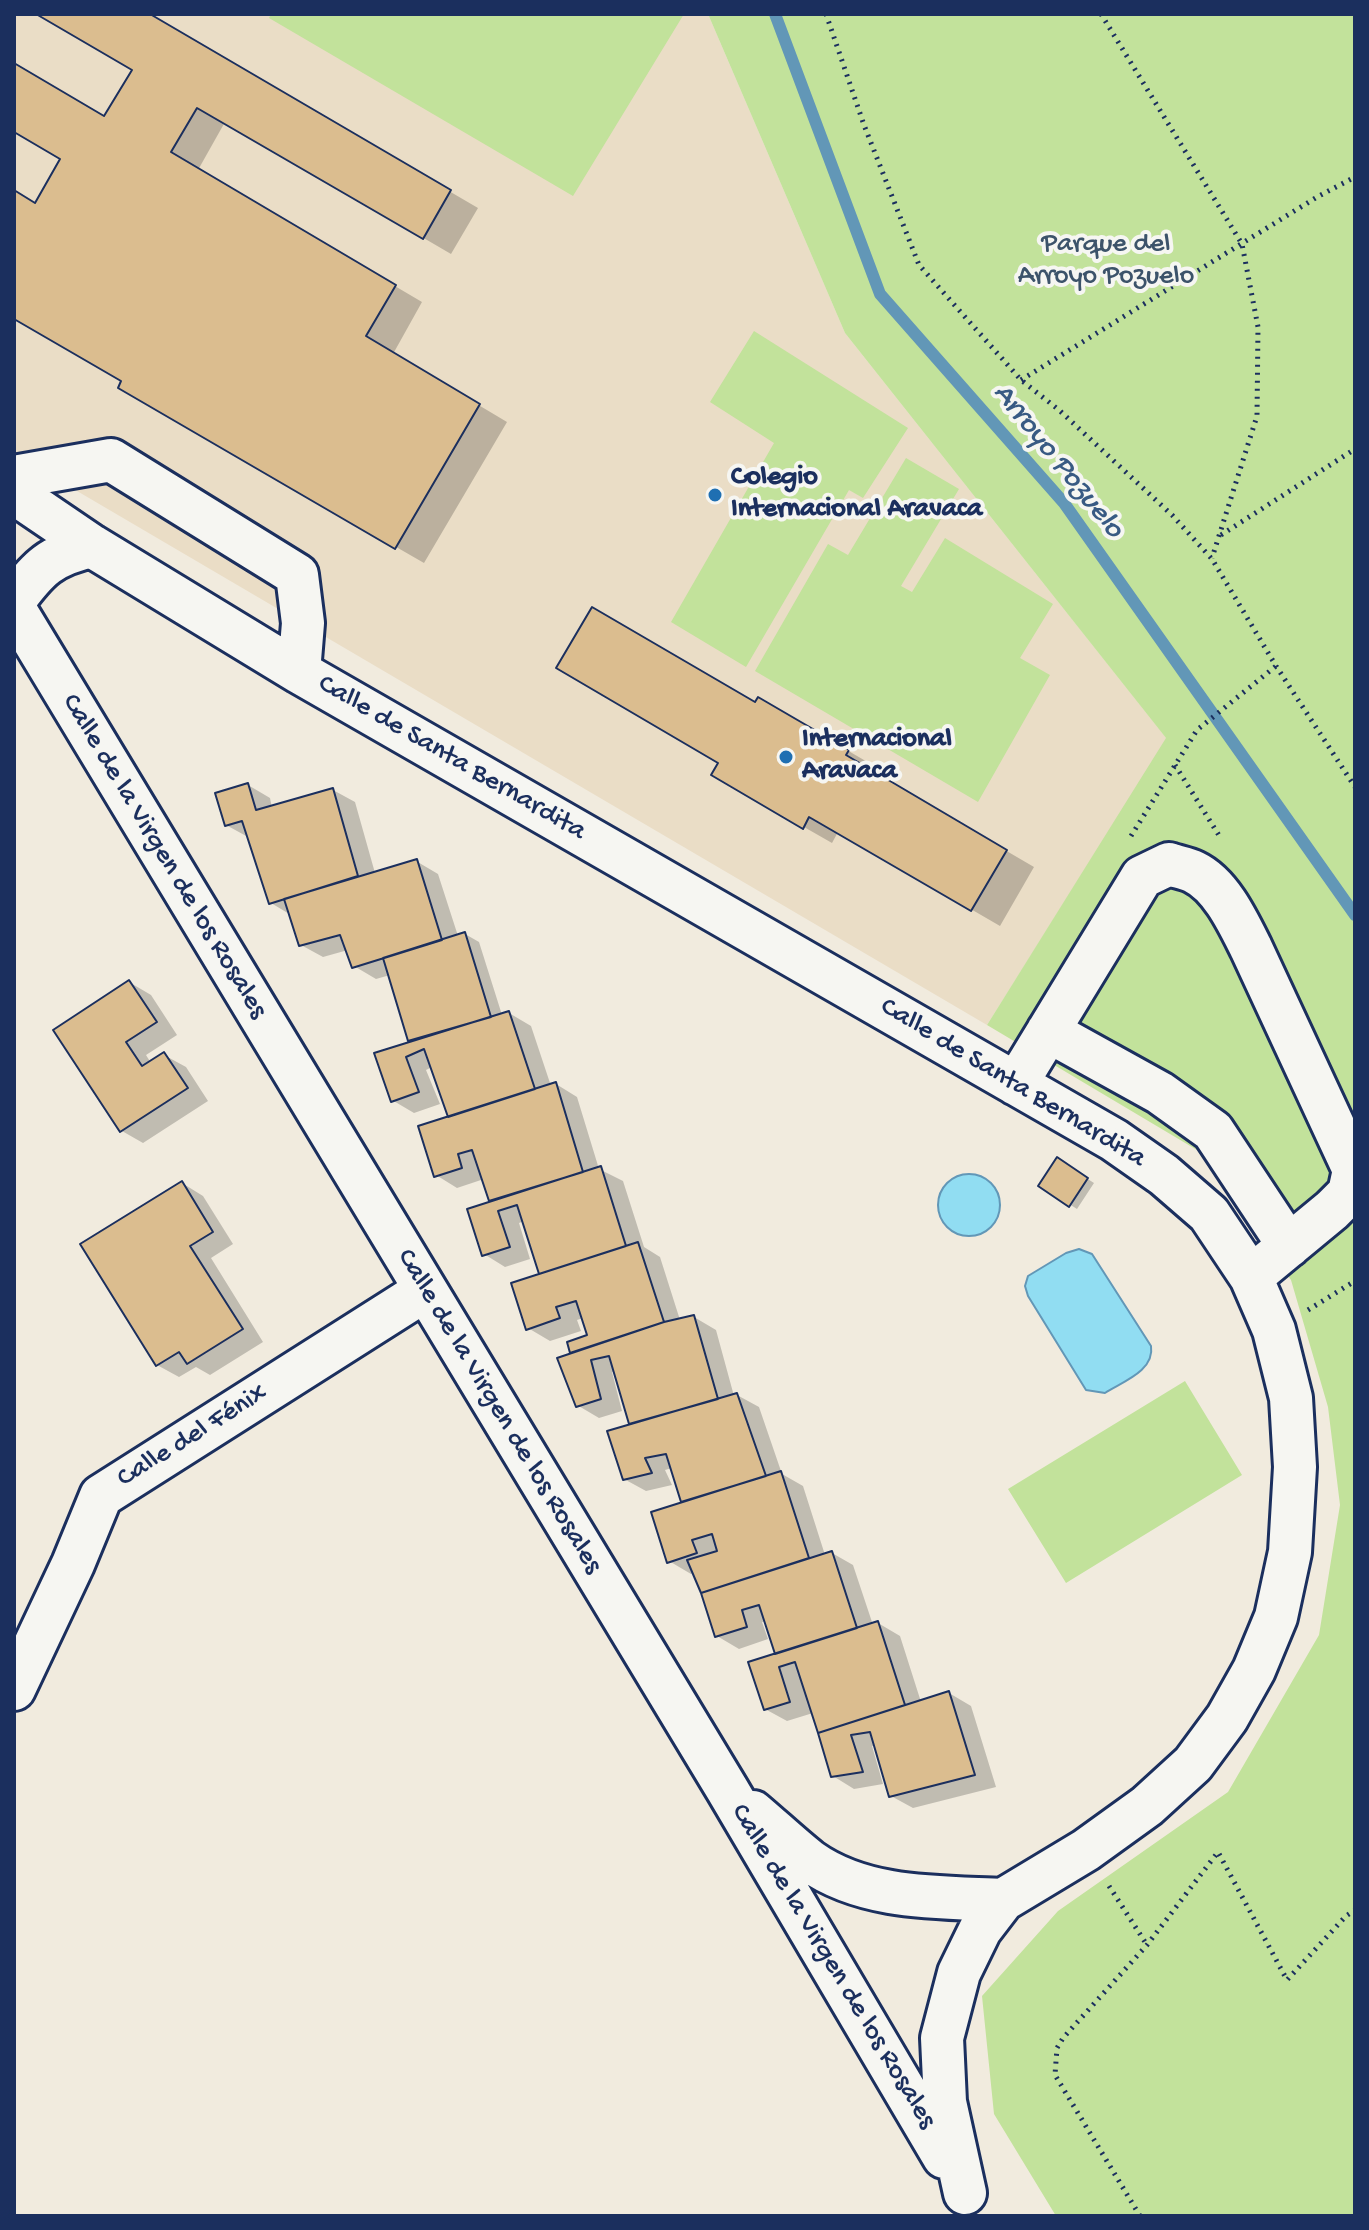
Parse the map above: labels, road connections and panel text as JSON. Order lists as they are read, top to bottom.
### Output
{
  "streets": {
    "street": ["Calle de Santa Bernardita", "Calle de la Virgen de los Rosales", "Calle del Fénix"]
  },
  "crossings": [
    ["Calle de Santa Bernardita", "Calle de la Virgen de los Rosales"],
    ["Calle de la Virgen de los Rosales", "Calle del Fénix"]
  ],
  "water": ["Arroyo Pozuelo"],
  "parks": ["Parque del Arroyo Pozuelo"],
  "places": ["Colegio Internacional Aravaca", "Internacional Aravaca"]
}
